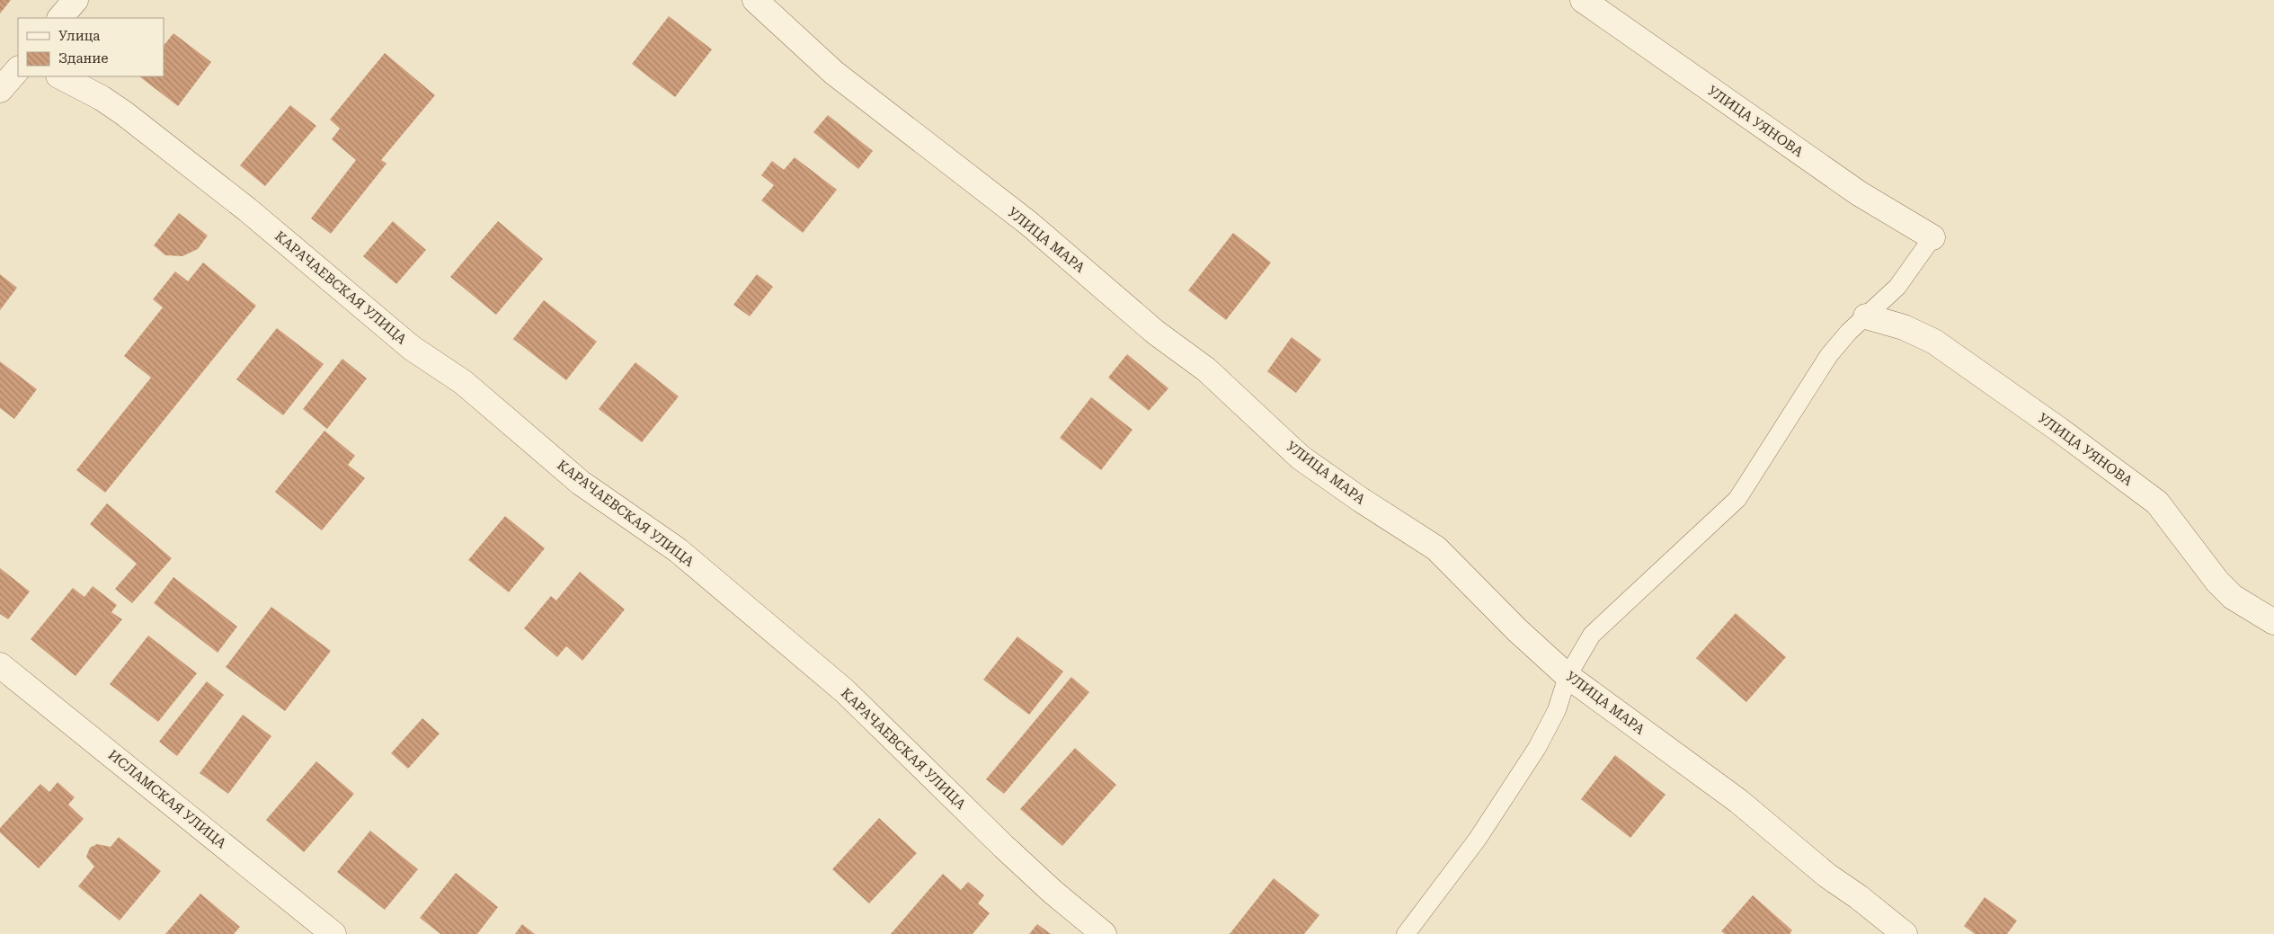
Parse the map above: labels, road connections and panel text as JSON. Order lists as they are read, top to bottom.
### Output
{
  "streets": {
    "street": [
      "УЛИЦА УЯНОВА",
      "УЛИЦА МАРА",
      "КАРАЧАЕВСКАЯ УЛИЦА",
      "ИСЛАМСКАЯ УЛИЦА"
    ]
  },
  "legend": ["Улица", "Здание"]
}
